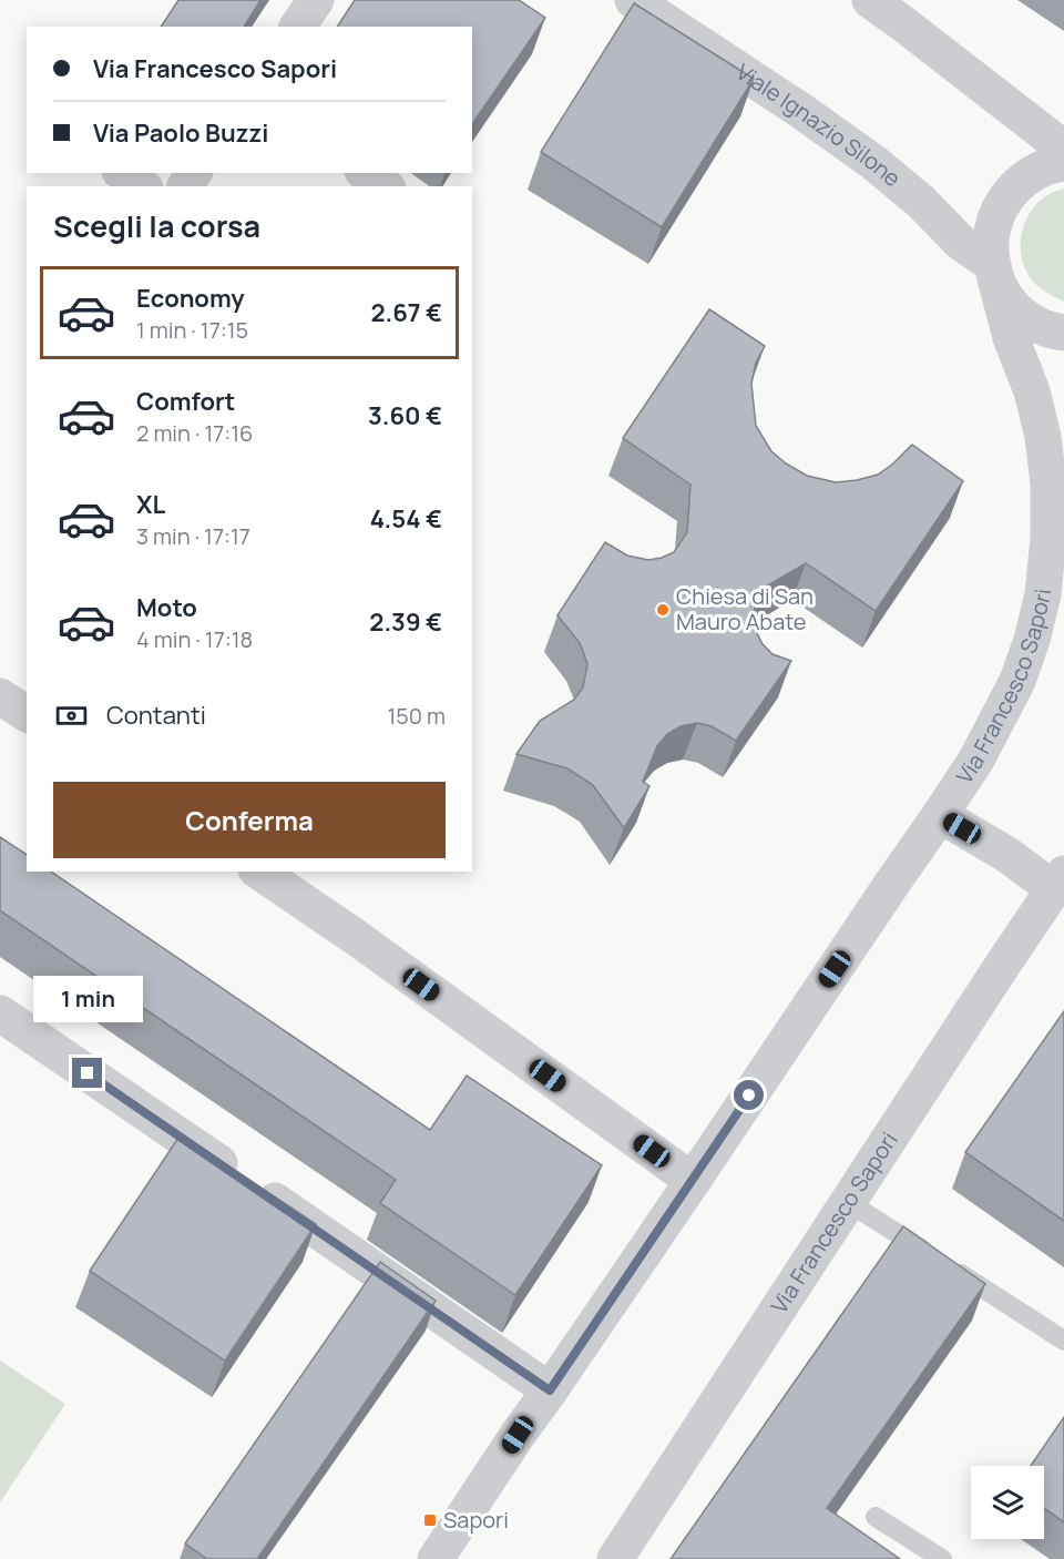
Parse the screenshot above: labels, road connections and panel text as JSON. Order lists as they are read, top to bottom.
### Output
{
  "streets": {
    "street": ["Viale Ignazio Silone", "Via Francesco Sapori"]
  },
  "crossings": [
    ["Viale Ignazio Silone", "Via Francesco Sapori"]
  ],
  "places": {
    "other": ["Chiesa di San Mauro Abate"],
    "transit": ["Sapori"]
  },
  "page": {
    "banner": ["Via Francesco Sapori", "Via Paolo Buzzi"],
    "heading": "Scegli la corsa",
    "list": [
      {
        "name": "Economy",
        "note": "1 min · 17:15",
        "value": "2.67 €"
      },
      {
        "name": "Comfort",
        "note": "2 min · 17:16",
        "value": "3.60 €"
      },
      {
        "name": "XL",
        "note": "3 min · 17:17",
        "value": "4.54 €"
      },
      {
        "name": "Moto",
        "note": "4 min · 17:18",
        "value": "2.39 €"
      }
    ],
    "pay": ["Contanti", "150 m"],
    "buttons": "Conferma",
    "bubble": "1 min"
  }
}
